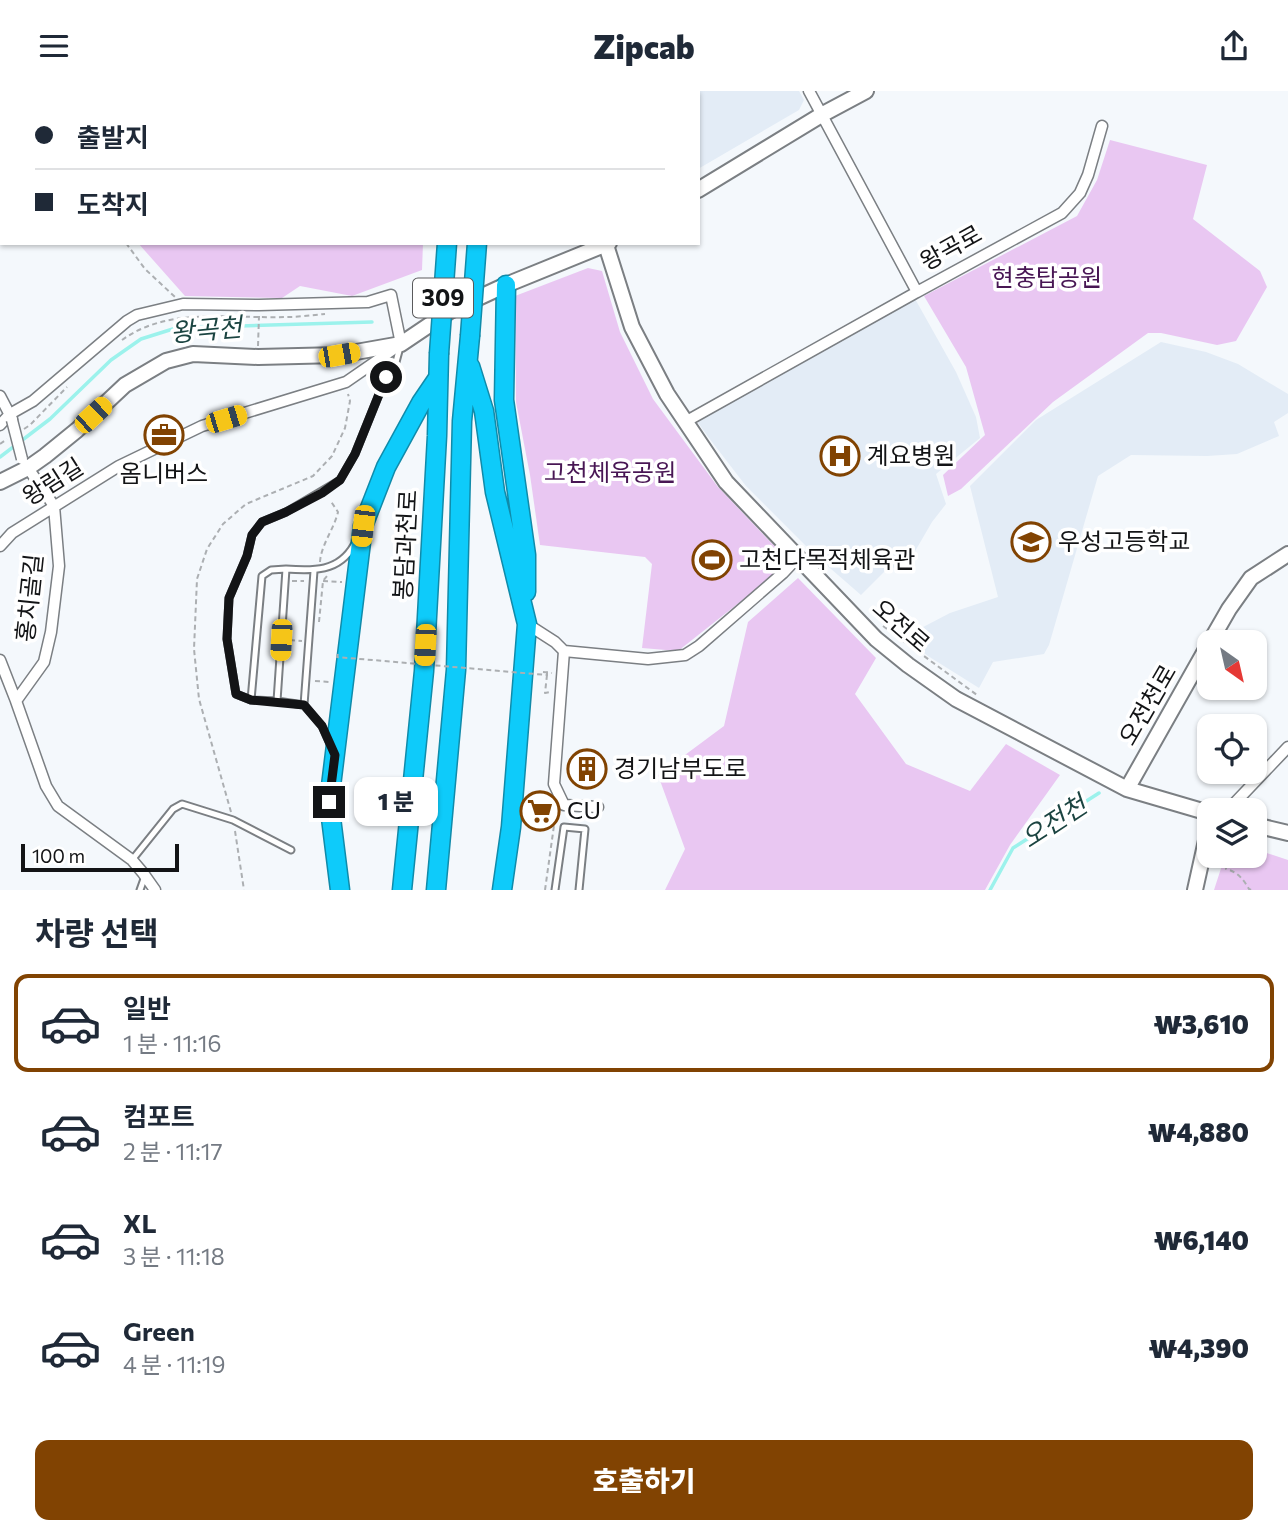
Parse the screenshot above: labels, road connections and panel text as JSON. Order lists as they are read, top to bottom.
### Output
{
  "streets": {
    "highway": ["309", "봉담과천로"],
    "street": [
      "왕곡로",
      "왕림길",
      "홍치골길",
      "오전로",
      "오전천로"
    ]
  },
  "crossings": [
    ["왕림길", "홍치골길"],
    ["오전로", "오전천로"]
  ],
  "water": ["왕곡천", "오전천"],
  "parks": ["현충탑공원", "고천체육공원"],
  "places": {
    "office": ["옴니버스"],
    "hospital": ["계요병원"],
    "school or university": ["우성고등학교"],
    "sports": ["고천다목적체육관"],
    "building": ["경기남부도로"],
    "supermarket": ["CU"]
  },
  "scale_bar": "100 m",
  "north": "bottom right",
  "page": {
    "header": "Zipcab",
    "banner": ["출발지", "도착지"],
    "bubble": "1 분",
    "scale": "100 m",
    "heading": "차량 선택",
    "list": [
      {
        "name": "일반",
        "note": "1 분 · 11:16",
        "value": "₩3,610"
      },
      {
        "name": "컴포트",
        "note": "2 분 · 11:17",
        "value": "₩4,880"
      },
      {
        "name": "XL",
        "note": "3 분 · 11:18",
        "value": "₩6,140"
      },
      {
        "name": "Green",
        "note": "4 분 · 11:19",
        "value": "₩4,390"
      }
    ],
    "buttons": "호출하기"
  }
}
